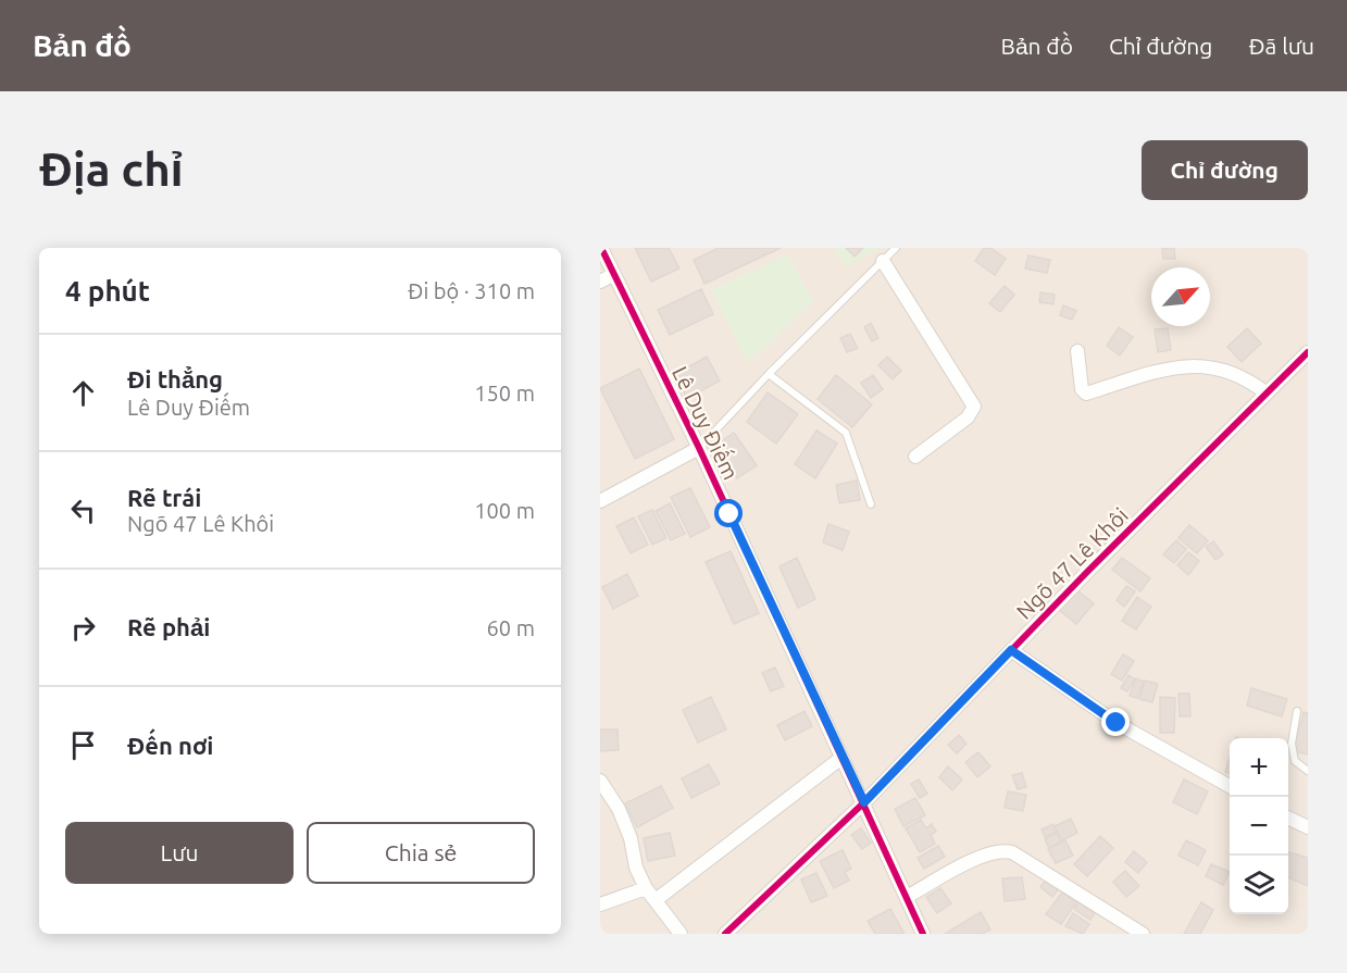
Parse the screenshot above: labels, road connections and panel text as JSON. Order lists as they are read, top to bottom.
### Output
{
  "streets": {
    "street": ["Lê Duy Điếm", "Ngõ 47 Lê Khôi"]
  },
  "crossings": [
    ["Lê Duy Điếm", "Ngõ 47 Lê Khôi"]
  ],
  "north": "top right",
  "page": {
    "header": "Bản đồ",
    "nav": ["Bản đồ", "Chỉ đường", "Đã lưu"],
    "buttons": [
      "Chỉ đường",
      ["Lưu", "Chia sẻ"]
    ],
    "title": "Địa chỉ",
    "heading": ["4 phút", "Đi bộ · 310 m"],
    "list": [
      ["Đi thẳng", "Lê Duy Điếm", "150 m"],
      ["Rẽ trái", "Ngõ 47 Lê Khôi", "100 m"],
      ["Rẽ phải", "60 m"],
      "Đến nơi"
    ],
    "map_buttons": ["+", "−"]
  }
}
